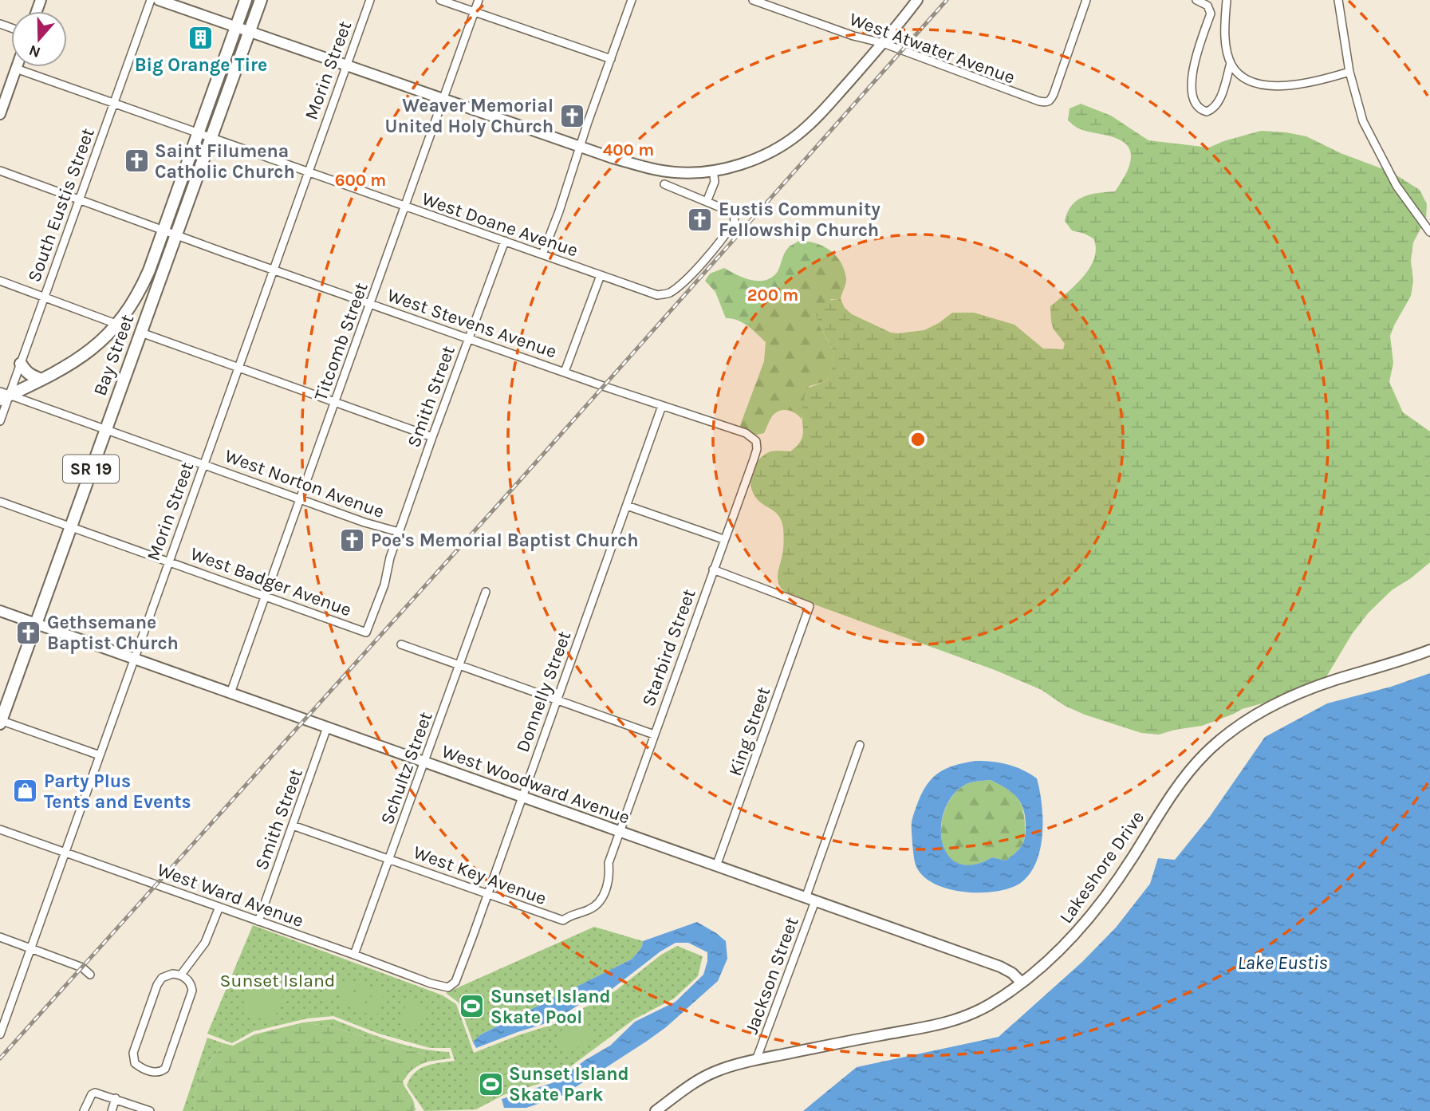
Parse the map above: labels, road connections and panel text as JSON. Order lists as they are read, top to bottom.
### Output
{
  "streets": {
    "main road": ["Bay Street", "SR 19"],
    "street": [
      "West Atwater Avenue",
      "Morin Street",
      "South Eustis Street",
      "West Doane Avenue",
      "West Stevens Avenue",
      "Titcomb Street",
      "Smith Street",
      "West Norton Avenue",
      "West Badger Avenue",
      "Starbird Street",
      "Donnelly Street",
      "King Street",
      "Schultz Street",
      "West Woodward Avenue",
      "Lakeshore Drive",
      "West Key Avenue",
      "West Ward Avenue",
      "Jackson Street"
    ]
  },
  "crossings": [
    ["Morin Street", "West Doane Avenue"],
    ["Morin Street", "West Stevens Avenue"],
    ["Morin Street", "West Norton Avenue"],
    ["Morin Street", "West Badger Avenue"],
    ["Morin Street", "West Woodward Avenue"],
    ["Morin Street", "West Ward Avenue"],
    ["South Eustis Street", "West Doane Avenue"],
    ["South Eustis Street", "West Stevens Avenue"],
    ["South Eustis Street", "Bay Street"],
    ["South Eustis Street", "West Norton Avenue"],
    ["West Doane Avenue", "Titcomb Street"],
    ["West Doane Avenue", "Bay Street"],
    ["West Doane Avenue", "Smith Street"],
    ["West Stevens Avenue", "Titcomb Street"],
    ["West Stevens Avenue", "Bay Street"],
    ["West Stevens Avenue", "Smith Street"],
    ["West Stevens Avenue", "Starbird Street"],
    ["West Stevens Avenue", "Donnelly Street"],
    ["Titcomb Street", "West Norton Avenue"],
    ["Titcomb Street", "West Badger Avenue"],
    ["Titcomb Street", "West Woodward Avenue"],
    ["Bay Street", "West Norton Avenue"],
    ["Bay Street", "West Badger Avenue"],
    ["Bay Street", "West Woodward Avenue"],
    ["Smith Street", "West Norton Avenue"],
    ["Smith Street", "West Badger Avenue"],
    ["Smith Street", "West Woodward Avenue"],
    ["Smith Street", "West Key Avenue"],
    ["Smith Street", "West Ward Avenue"],
    ["Starbird Street", "King Street"],
    ["Starbird Street", "West Woodward Avenue"],
    ["Starbird Street", "West Key Avenue"],
    ["Donnelly Street", "West Woodward Avenue"],
    ["Donnelly Street", "West Key Avenue"],
    ["Donnelly Street", "West Ward Avenue"],
    ["King Street", "West Woodward Avenue"],
    ["Schultz Street", "West Woodward Avenue"],
    ["Schultz Street", "West Key Avenue"],
    ["Schultz Street", "West Ward Avenue"],
    ["West Woodward Avenue", "Lakeshore Drive"],
    ["West Woodward Avenue", "Jackson Street"],
    ["Lakeshore Drive", "Jackson Street"]
  ],
  "water": ["Lake Eustis"],
  "parks": ["Sunset Island"],
  "places": {
    "building": ["Big Orange Tire"],
    "church": [
      "Weaver Memorial United Holy Church",
      "Saint Filumena Catholic Church",
      "Eustis Community Fellowship Church",
      "Poe's Memorial Baptist Church",
      "Gethsemane Baptist Church"
    ],
    "shop": ["Party Plus Tents and Events"],
    "sports": ["Sunset Island Skate Pool", "Sunset Island Skate Park"]
  },
  "north": "bottom",
  "rings": ["400 m", "600 m", "200 m"]
}
